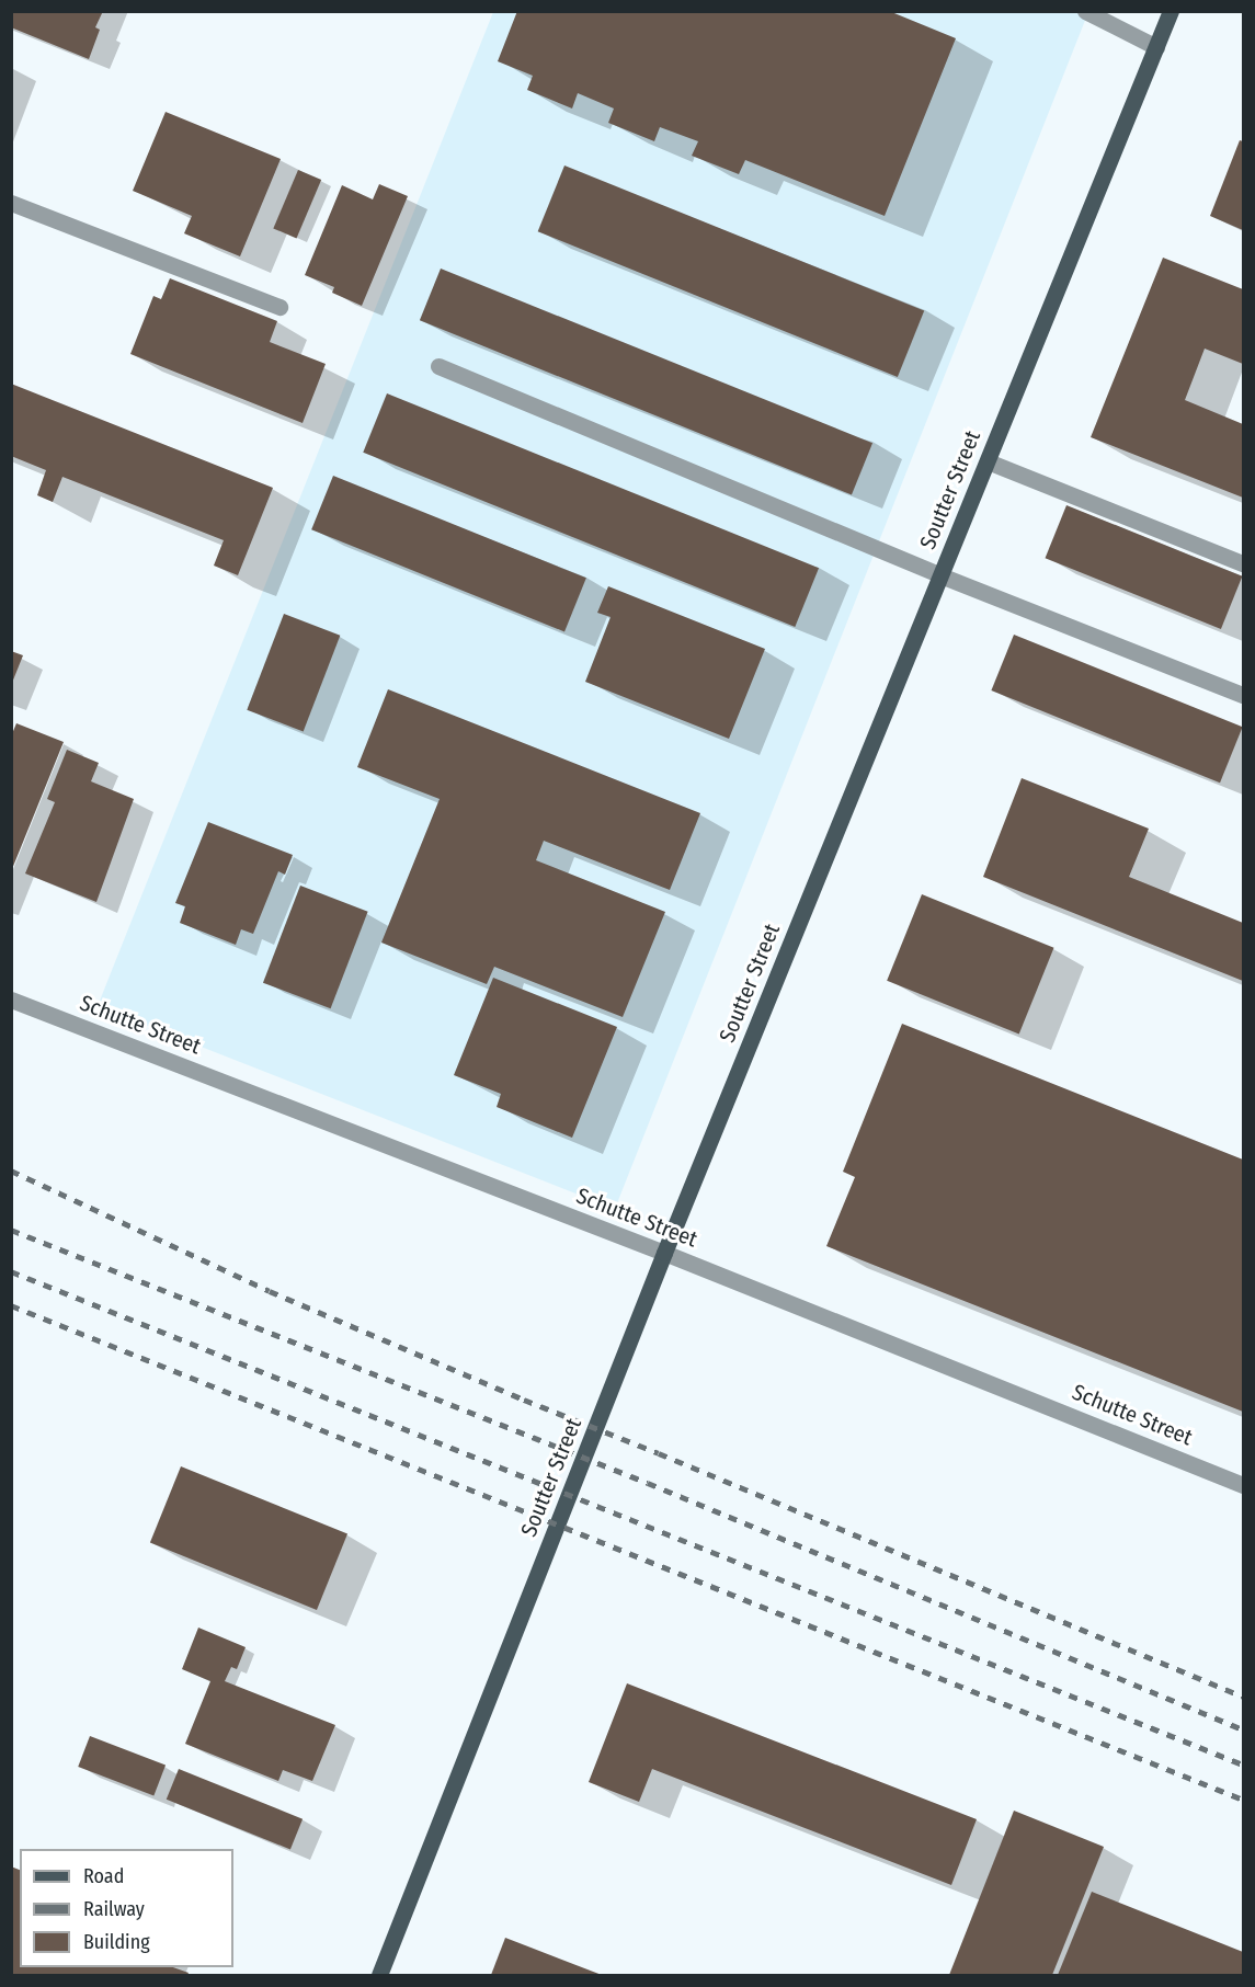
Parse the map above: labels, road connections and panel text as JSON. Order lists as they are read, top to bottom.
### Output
{
  "streets": {
    "main road": ["Soutter Street"],
    "street": ["Schutte Street"]
  },
  "crossings": [
    ["Soutter Street", "Schutte Street"]
  ],
  "legend": ["Road", "Railway", "Building"]
}
